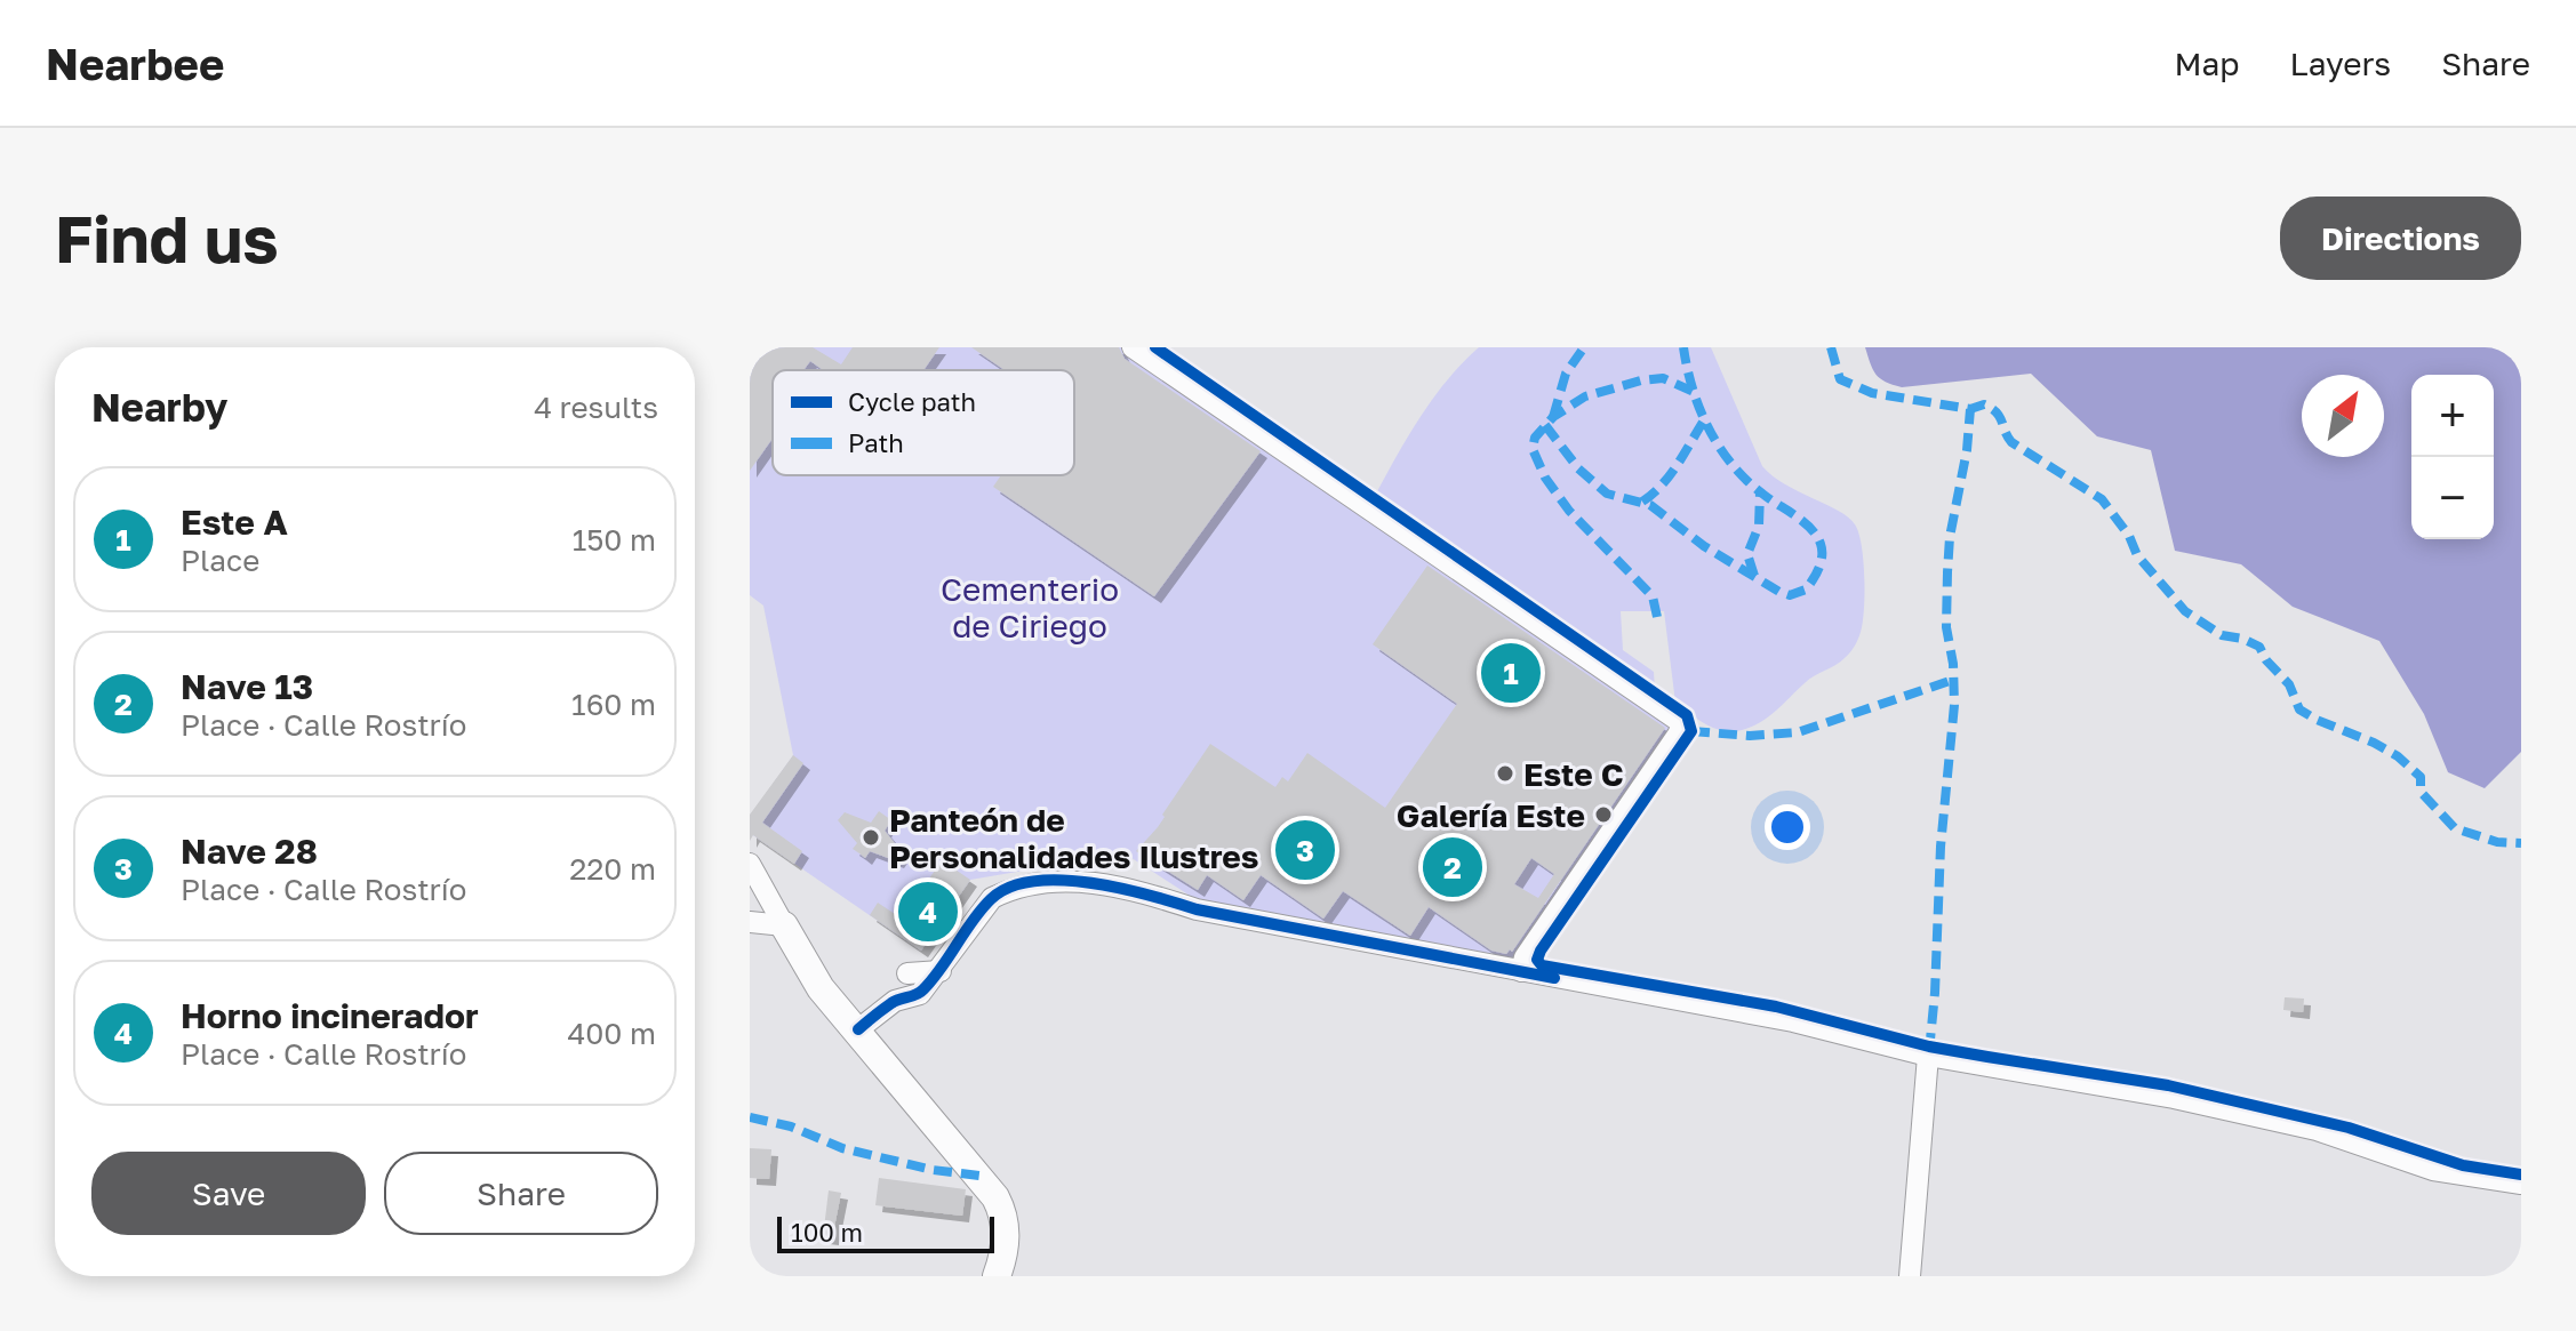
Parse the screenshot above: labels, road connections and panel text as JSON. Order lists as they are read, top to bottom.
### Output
{
  "parks": ["Cementerio de Ciriego"],
  "places": ["Este C", "Galería Este", "Panteón de Personalidades Ilustres"],
  "legend": ["Cycle path", "Path"],
  "scale_bar": "100 m",
  "north": "top right",
  "page": {
    "header": "Nearbee",
    "nav": ["Map", "Layers", "Share"],
    "buttons": [
      "Directions",
      ["Save", "Share"]
    ],
    "title": "Find us",
    "heading": ["Nearby", "4 results"],
    "map_buttons": ["+", "−"],
    "list": [
      {
        "mark": "1",
        "name": "Este A",
        "note": "Place",
        "value": "150 m"
      },
      {
        "mark": "2",
        "name": "Nave 13",
        "note": "Place · Calle Rostrío",
        "value": "160 m"
      },
      {
        "mark": "3",
        "name": "Nave 28",
        "note": "Place · Calle Rostrío",
        "value": "220 m"
      },
      {
        "mark": "4",
        "name": "Horno incinerador",
        "note": "Place · Calle Rostrío",
        "value": "400 m"
      }
    ],
    "pins": [
      "1",
      "3",
      "2",
      "4"
    ],
    "scale": "100 m"
  }
}
